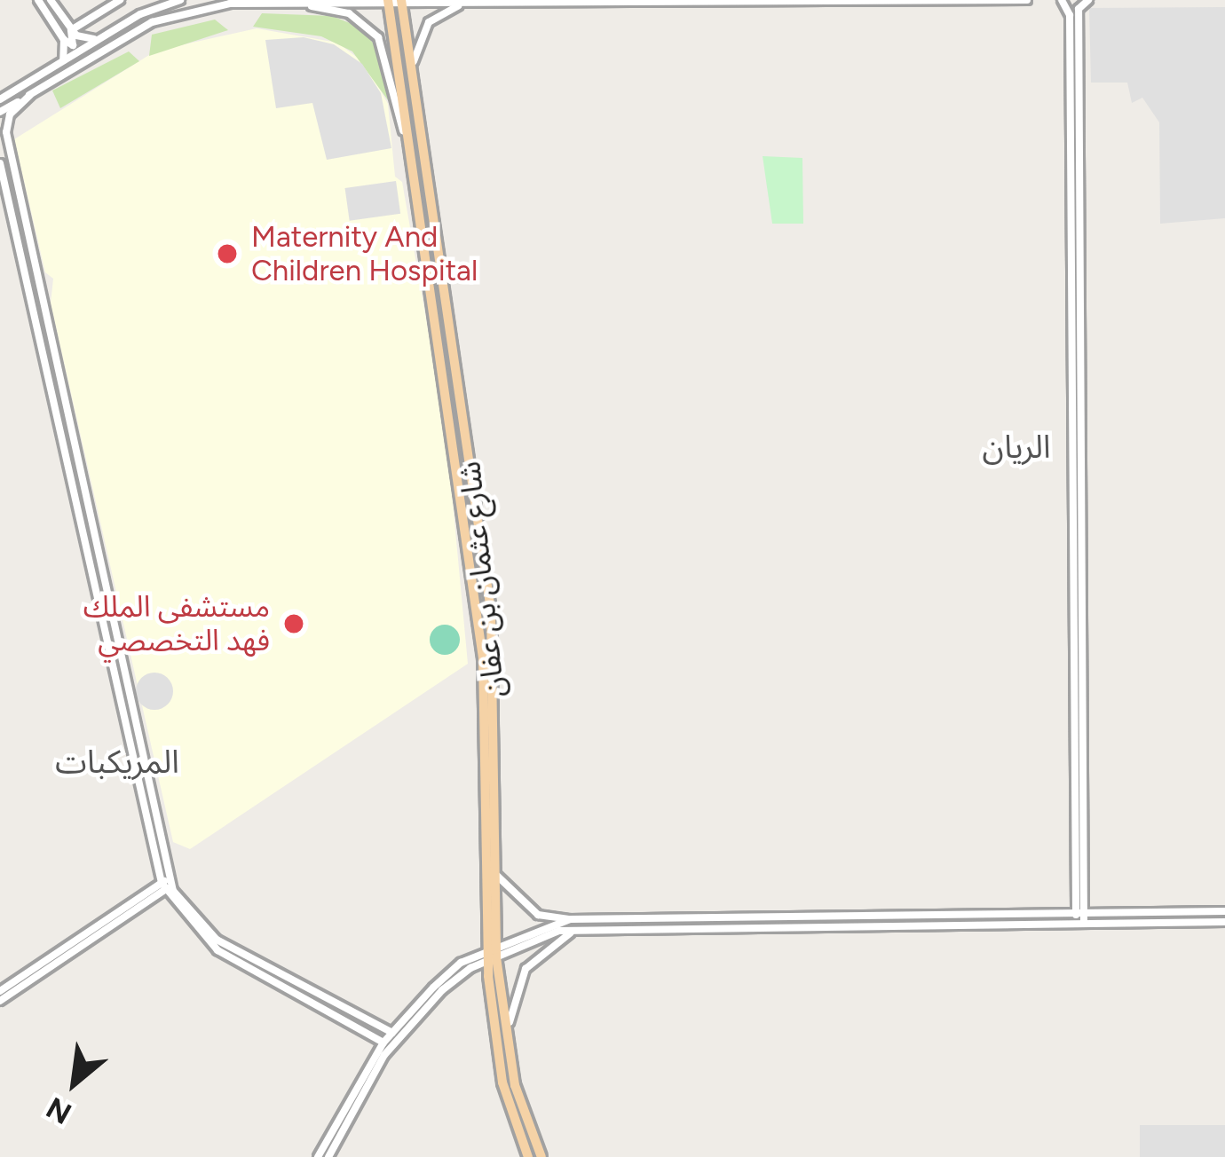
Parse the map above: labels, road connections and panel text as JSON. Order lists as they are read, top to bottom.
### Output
{
  "streets": {
    "main road": ["شارع عثمان بن عفان"]
  },
  "districts": ["الريان", "المريكبات"],
  "places": ["Maternity And Children Hospital", "مستشفى الملك فهد التخصصي"],
  "north": "bottom left"
}
